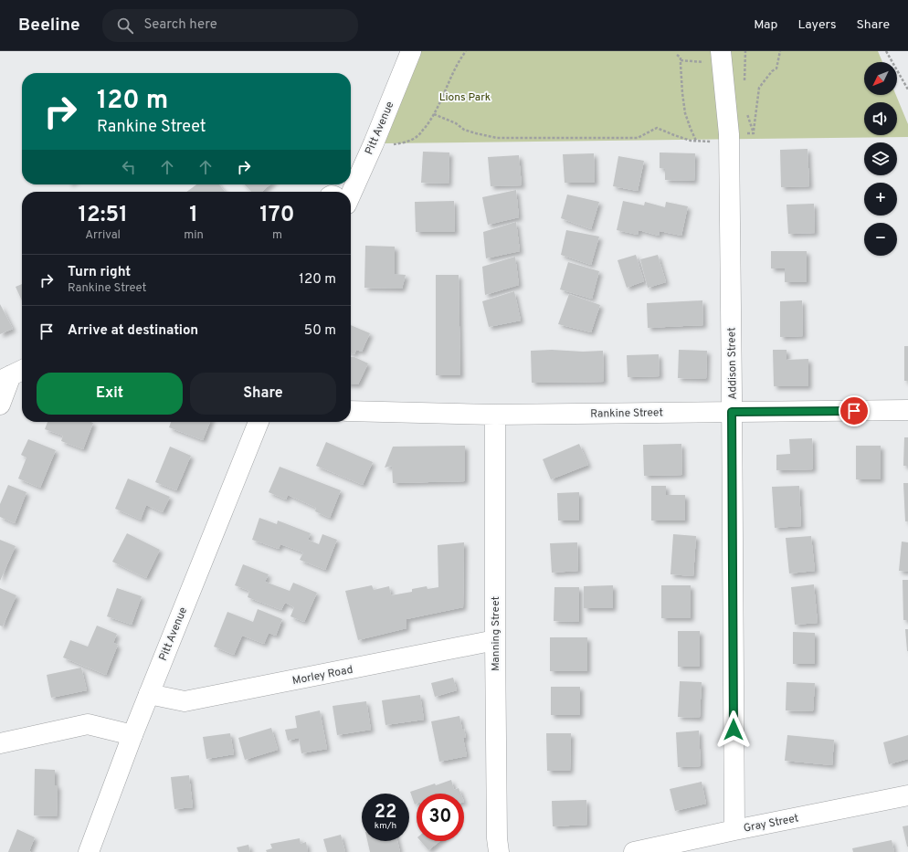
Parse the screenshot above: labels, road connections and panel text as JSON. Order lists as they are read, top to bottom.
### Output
{
  "streets": {
    "street": [
      "Pitt Avenue",
      "Addison Street",
      "Rankine Street",
      "Manning Street",
      "Morley Road",
      "Gray Street"
    ]
  },
  "crossings": [
    ["Pitt Avenue", "Morley Road"],
    ["Addison Street", "Rankine Street"],
    ["Addison Street", "Gray Street"],
    ["Rankine Street", "Manning Street"],
    ["Manning Street", "Morley Road"]
  ],
  "parks": ["Lions Park"],
  "north": "bottom left",
  "page": {
    "header": "Beeline",
    "search": "Search here",
    "nav": ["Map", "Layers", "Share"],
    "map_buttons": ["+", "−"],
    "turn": ["120 m", "Rankine Street"],
    "eta": [
      "12:51",
      "Arrival",
      "1",
      "min",
      "170",
      "m"
    ],
    "list": [
      {
        "name": "Turn right",
        "note": "Rankine Street",
        "value": "120 m"
      },
      {
        "name": "Arrive at destination",
        "value": "50 m"
      }
    ],
    "buttons": ["Exit", "Share"],
    "speed": "22 km/h",
    "limit": "30"
  }
}
